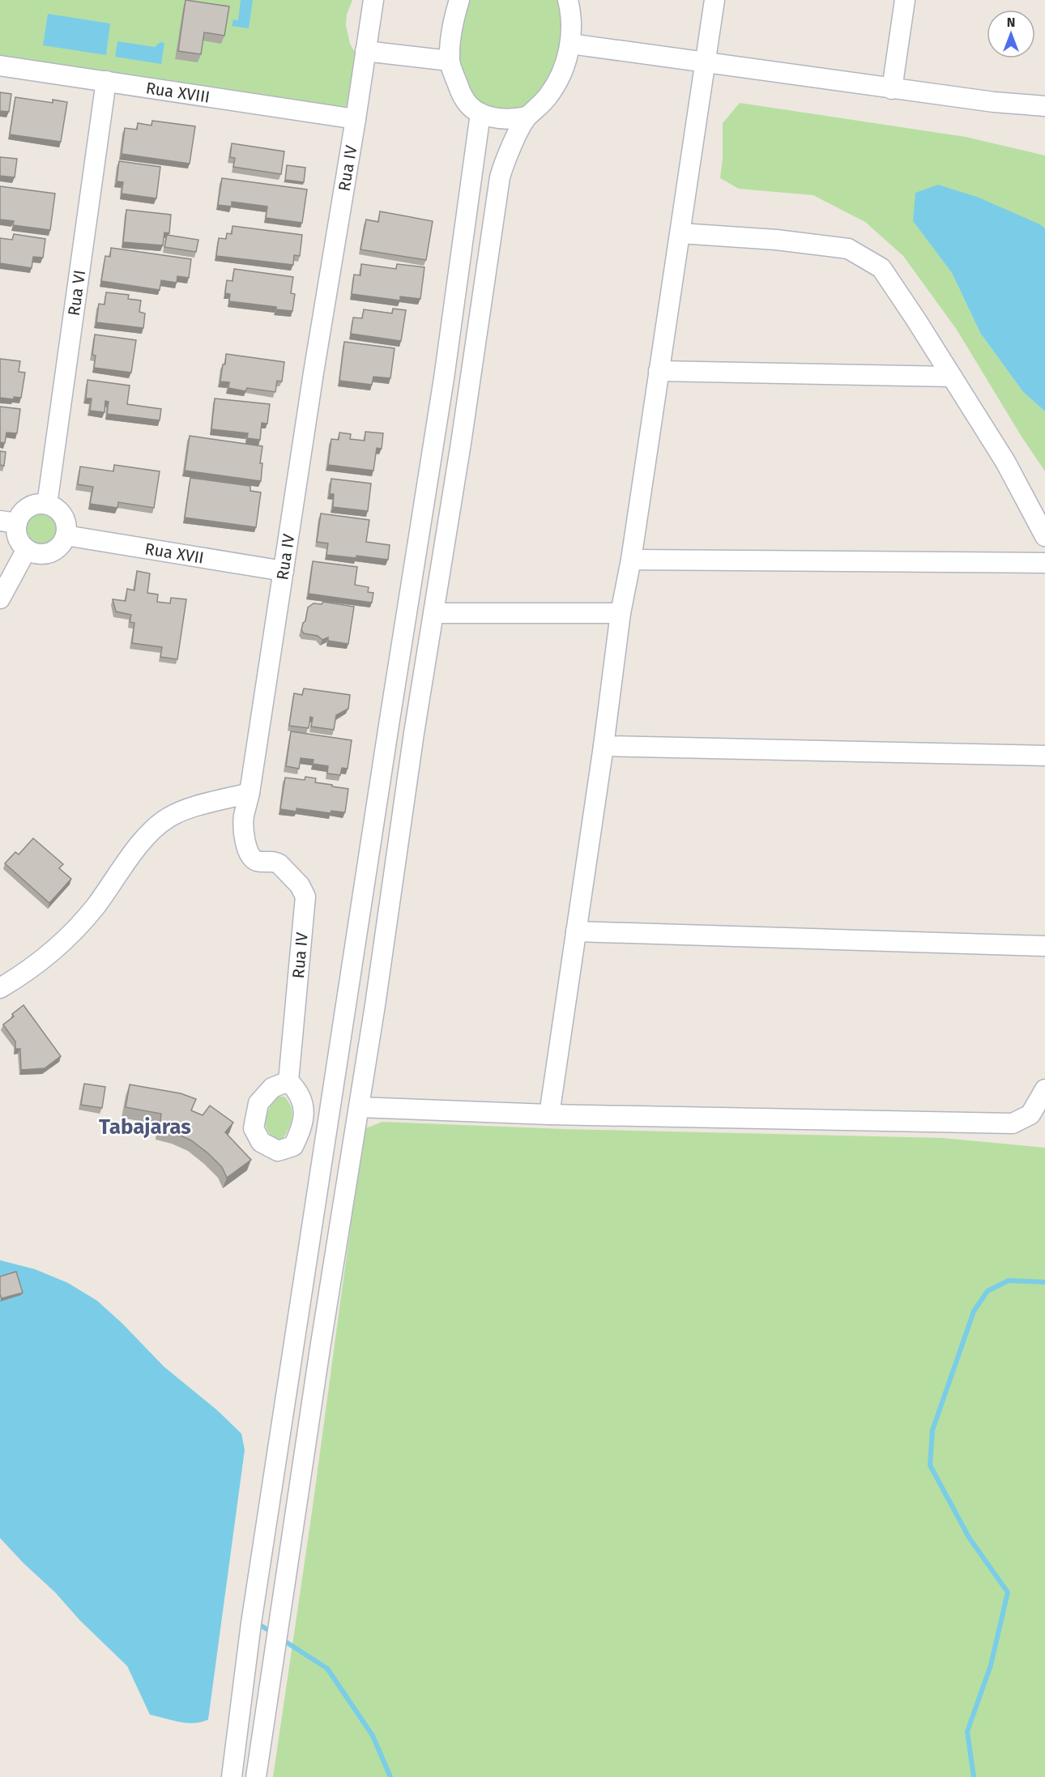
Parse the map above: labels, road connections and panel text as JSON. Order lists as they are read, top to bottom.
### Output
{
  "streets": {
    "street": [
      "Rua XVIII",
      "Rua IV",
      "Rua VI",
      "Rua XVII"
    ]
  },
  "crossings": [
    ["Rua XVIII", "Rua IV"],
    ["Rua XVIII", "Rua VI"],
    ["Rua IV", "Rua XVII"],
    ["Rua VI", "Rua XVII"]
  ],
  "districts": ["Tabajaras"],
  "north": "top"
}
